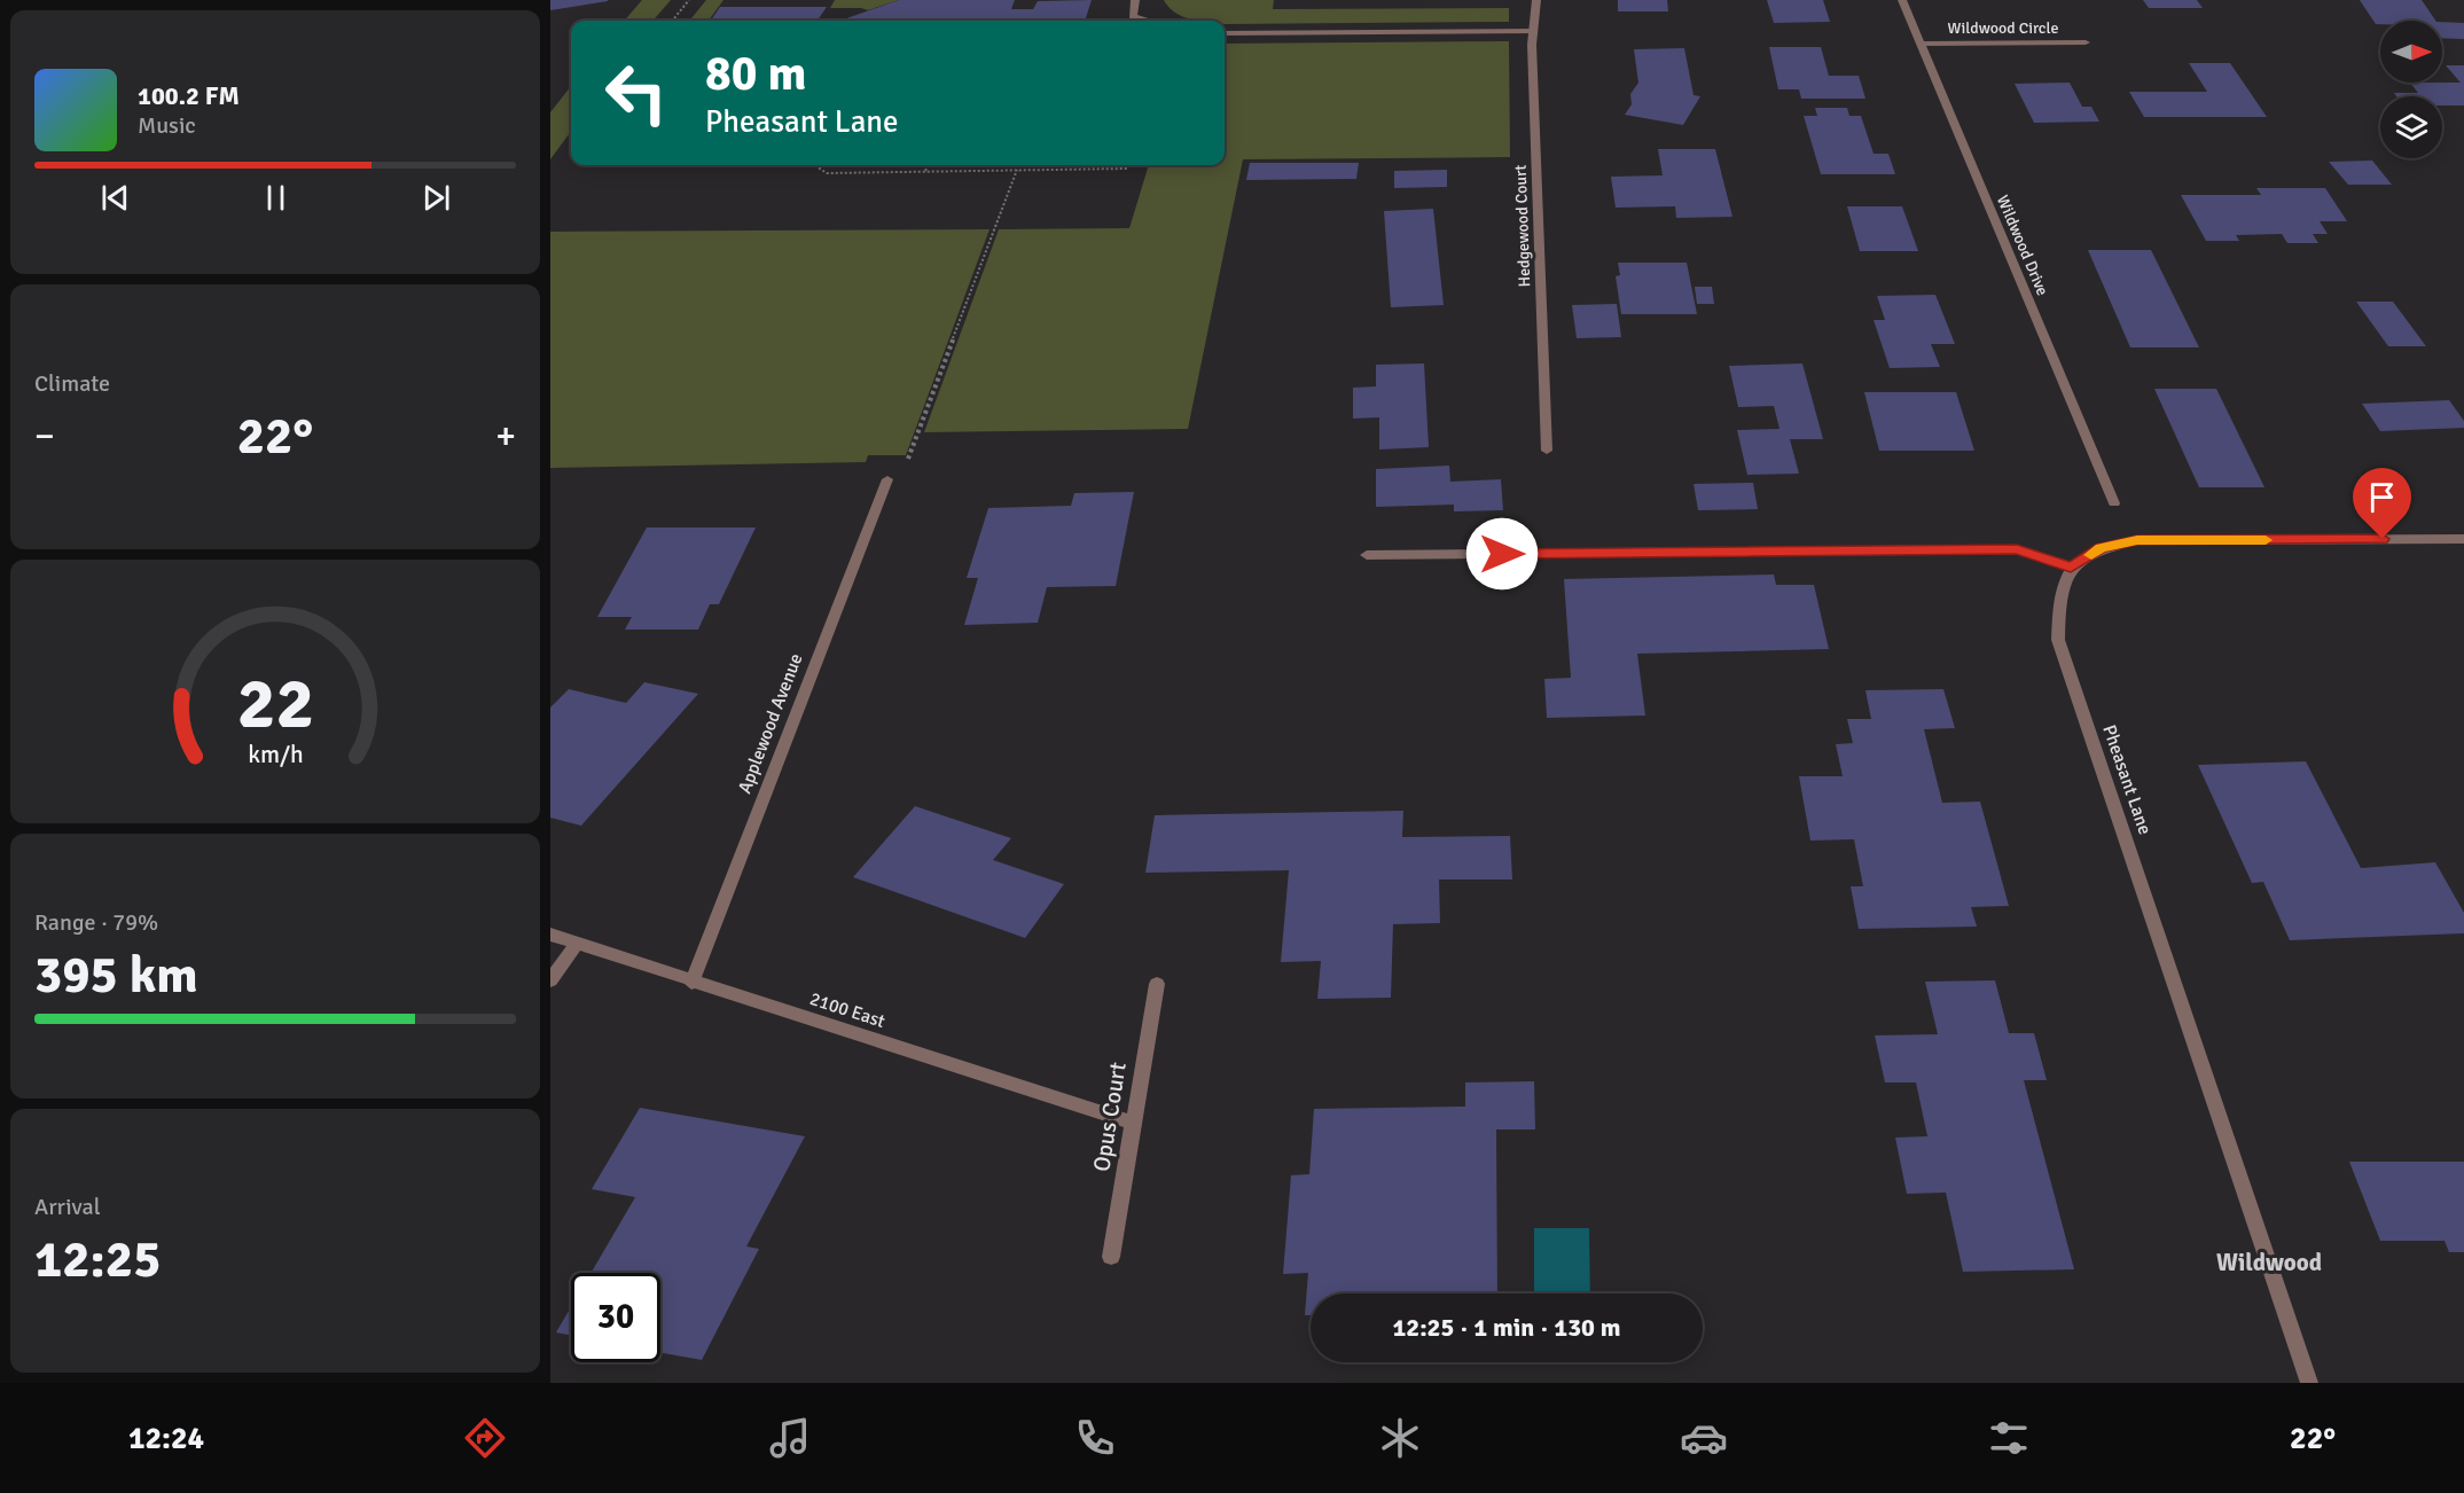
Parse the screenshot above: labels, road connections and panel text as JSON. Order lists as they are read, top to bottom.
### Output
{
  "streets": {
    "street": [
      "Wildwood Circle",
      "Hedgewood Court",
      "Wildwood Drive",
      "Applewood Avenue",
      "Pheasant Lane",
      "2100 East",
      "Opus Court"
    ]
  },
  "crossings": [
    ["Wildwood Circle", "Wildwood Drive"],
    ["Applewood Avenue", "2100 East"],
    ["2100 East", "Opus Court"]
  ],
  "districts": ["Wildwood"],
  "north": "right",
  "page": {
    "turn": ["80 m", "Pheasant Lane"],
    "song": ["100.2 FM", "Music"],
    "tile": [
      "Climate",
      ["Range · 79%", "395 km"],
      ["Arrival", "12:25"]
    ],
    "heat": ["−", "22°", "+"],
    "limit": "30",
    "trip": "12:25 · 1 min · 130 m",
    "tabs": ["12:24", "22°"],
    "gauge": ["22", "km/h"]
  }
}
